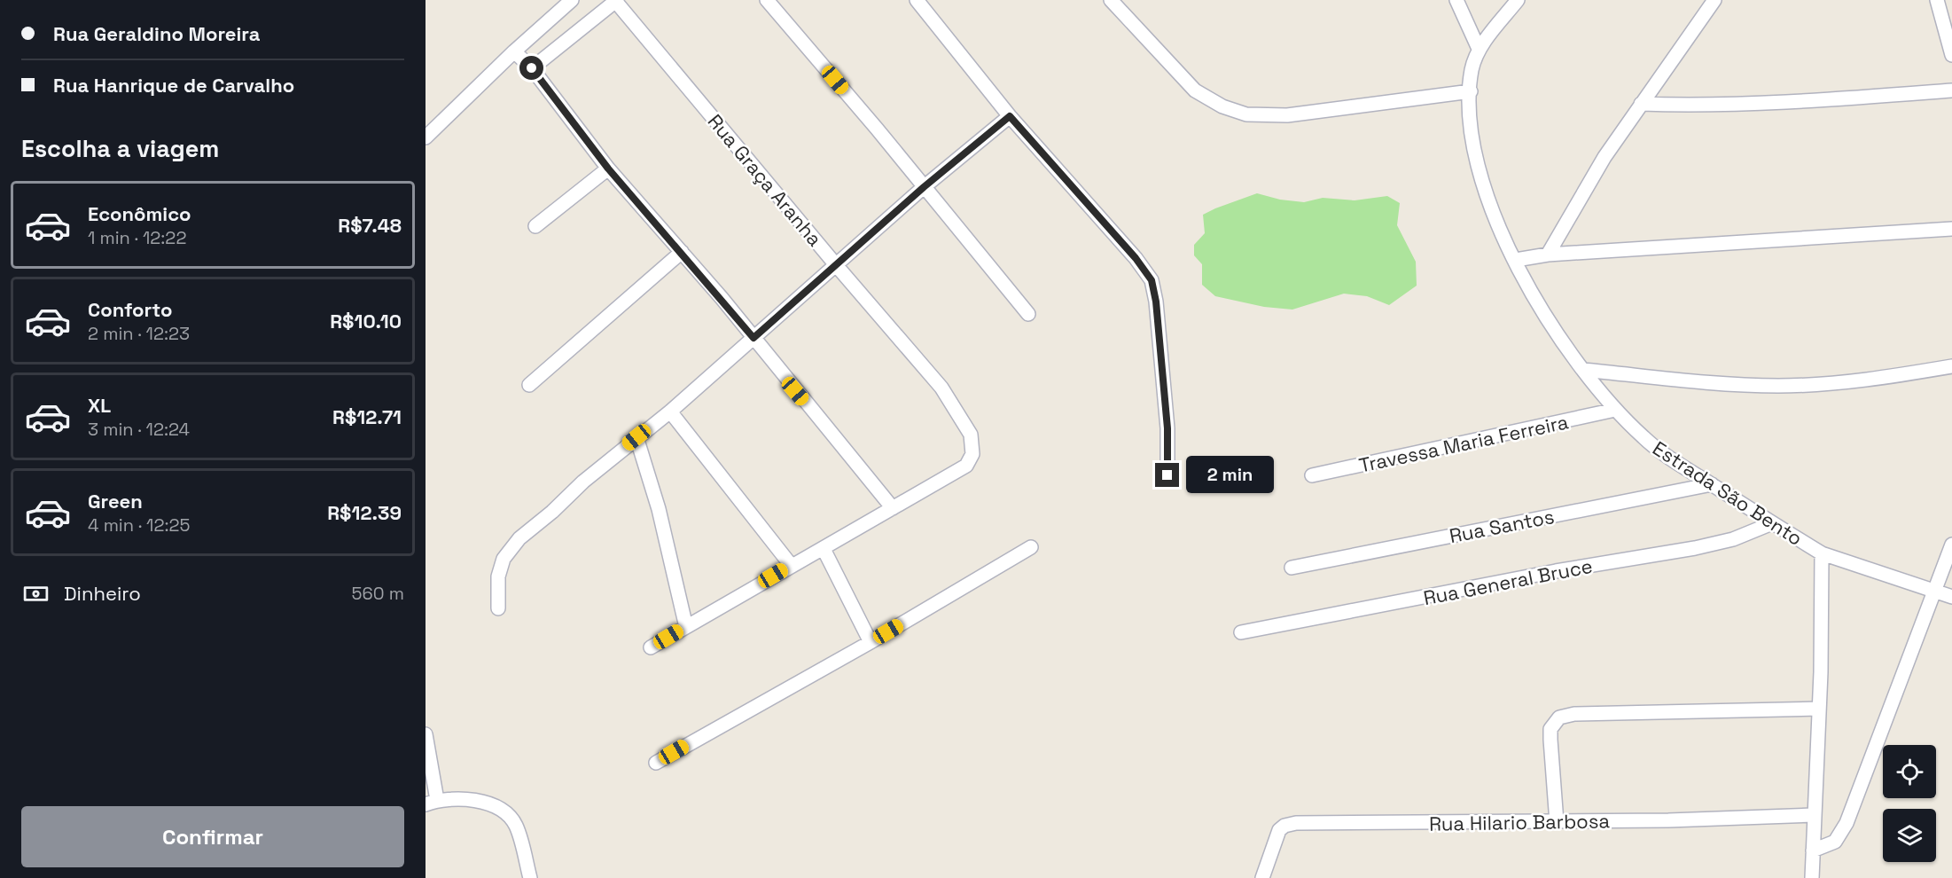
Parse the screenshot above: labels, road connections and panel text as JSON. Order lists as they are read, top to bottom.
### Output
{
  "streets": {
    "street": [
      "Rua Graça Aranha",
      "Travessa Maria Ferreira",
      "Estrada São Bento",
      "Rua Santos",
      "Rua General Bruce",
      "Rua Hilario Barbosa"
    ]
  },
  "crossings": [
    ["Travessa Maria Ferreira", "Estrada São Bento"],
    ["Estrada São Bento", "Rua Santos"],
    ["Estrada São Bento", "Rua General Bruce"],
    ["Estrada São Bento", "Rua Hilario Barbosa"]
  ],
  "page": {
    "banner": ["Rua Geraldino Moreira", "Rua Hanrique de Carvalho"],
    "heading": "Escolha a viagem",
    "list": [
      {
        "name": "Econômico",
        "note": "1 min · 12:22",
        "value": "R$7.48"
      },
      {
        "name": "Conforto",
        "note": "2 min · 12:23",
        "value": "R$10.10"
      },
      {
        "name": "XL",
        "note": "3 min · 12:24",
        "value": "R$12.71"
      },
      {
        "name": "Green",
        "note": "4 min · 12:25",
        "value": "R$12.39"
      }
    ],
    "bubble": "2 min",
    "pay": ["Dinheiro", "560 m"],
    "buttons": "Confirmar"
  }
}
